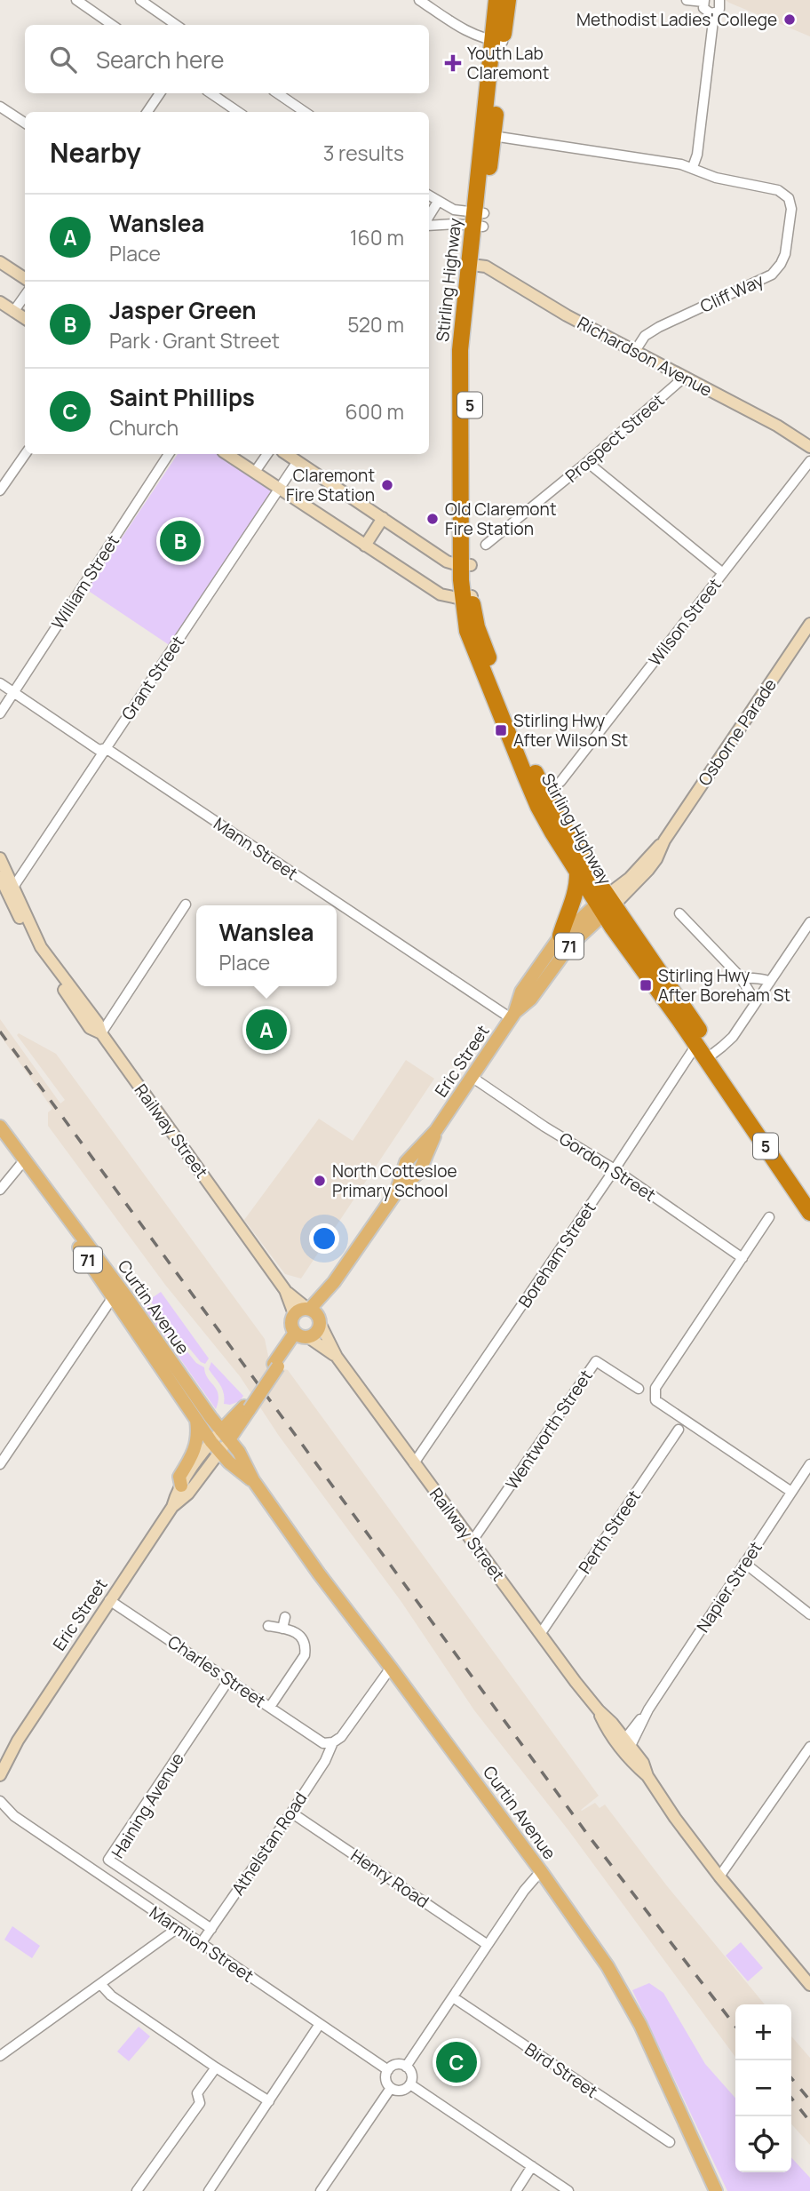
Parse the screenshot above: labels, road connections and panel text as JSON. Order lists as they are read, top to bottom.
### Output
{
  "streets": {
    "highway": ["Stirling Highway", "5", "71"],
    "main road": ["Eric Street", "Curtin Avenue"],
    "street": [
      "Cliff Way",
      "Richardson Avenue",
      "Prospect Street",
      "William Street",
      "Wilson Street",
      "Grant Street",
      "Osborne Parade",
      "Mann Street",
      "Railway Street",
      "Gordon Street",
      "Boreham Street",
      "Wentworth Street",
      "Perth Street",
      "Napier Street",
      "Charles Street",
      "Haining Avenue",
      "Athelstan Road",
      "Henry Road",
      "Marmion Street",
      "Bird Street"
    ]
  },
  "crossings": [
    ["Stirling Highway", "Cliff Way"],
    ["Stirling Highway", "Richardson Avenue"],
    ["Stirling Highway", "Osborne Parade"],
    ["Stirling Highway", "71"],
    ["Stirling Highway", "Eric Street"],
    ["Stirling Highway", "Boreham Street"],
    ["Cliff Way", "Richardson Avenue"],
    ["Richardson Avenue", "Prospect Street"],
    ["William Street", "Mann Street"],
    ["Grant Street", "Mann Street"],
    ["Grant Street", "Railway Street"],
    ["Osborne Parade", "Eric Street"],
    ["Mann Street", "Eric Street"],
    ["71", "Eric Street"],
    ["71", "Railway Street"],
    ["Eric Street", "Railway Street"],
    ["Eric Street", "Gordon Street"],
    ["Eric Street", "Curtin Avenue"],
    ["Eric Street", "Charles Street"],
    ["Railway Street", "Boreham Street"],
    ["Railway Street", "Wentworth Street"],
    ["Railway Street", "Perth Street"],
    ["Railway Street", "Napier Street"],
    ["Gordon Street", "Boreham Street"],
    ["Curtin Avenue", "Athelstan Road"],
    ["Charles Street", "Haining Avenue"],
    ["Charles Street", "Athelstan Road"],
    ["Haining Avenue", "Athelstan Road"],
    ["Athelstan Road", "Henry Road"],
    ["Athelstan Road", "Marmion Street"]
  ],
  "places": {
    "other": [
      "Methodist Ladies' College",
      "Claremont Fire Station",
      "Old Claremont Fire Station",
      "North Cottesloe Primary School"
    ],
    "health": ["Youth Lab Claremont"],
    "transit": ["Stirling Hwy After Wilson St", "Stirling Hwy After Boreham St"]
  },
  "page": {
    "search": "Search here",
    "heading": ["Nearby", "3 results"],
    "list": [
      {
        "mark": "A",
        "name": "Wanslea",
        "note": "Place",
        "value": "160 m"
      },
      {
        "mark": "B",
        "name": "Jasper Green",
        "note": "Park · Grant Street",
        "value": "520 m"
      },
      {
        "mark": "C",
        "name": "Saint Phillips",
        "note": "Church",
        "value": "600 m"
      }
    ],
    "pins": ["B", "A", "C"],
    "popup": ["Wanslea", "Place"],
    "map_buttons": ["+", "−"]
  }
}
